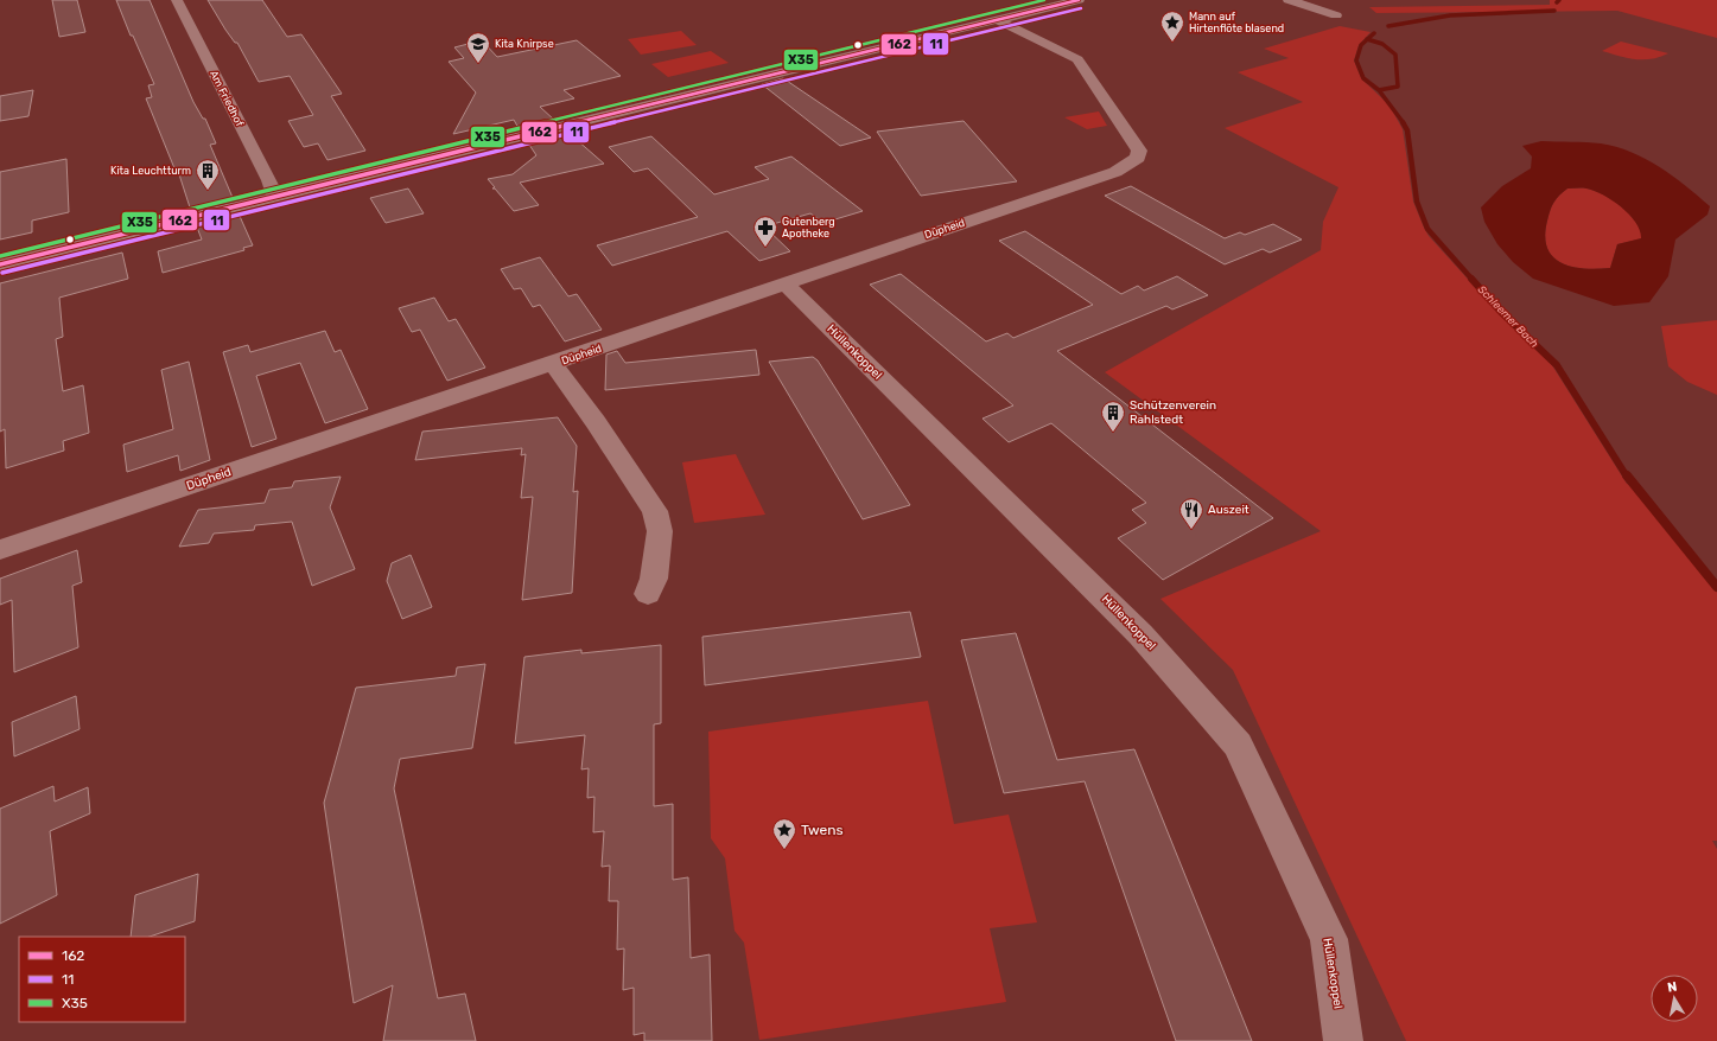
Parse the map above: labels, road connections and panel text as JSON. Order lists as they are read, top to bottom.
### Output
{
  "streets": {
    "street": ["Am Friedhof", "Düpheid", "Hüllenkoppel"]
  },
  "crossings": [
    ["Düpheid", "Hüllenkoppel"]
  ],
  "water": ["Schleemer Bach"],
  "places": {
    "place": ["Mann auf Hirtenflöte blasend", "Twens"],
    "school or university": ["Kita Knirpse"],
    "building": ["Kita Leuchtturm", "Schützenverein Rahlstedt"],
    "pharmacy": ["Gutenberg Apotheke"],
    "restaurant": ["Auszeit"]
  },
  "lines": ["transit line 162", "transit line X35", "transit line 11"],
  "legend": ["162", "11", "X35"],
  "north": "top"
}
